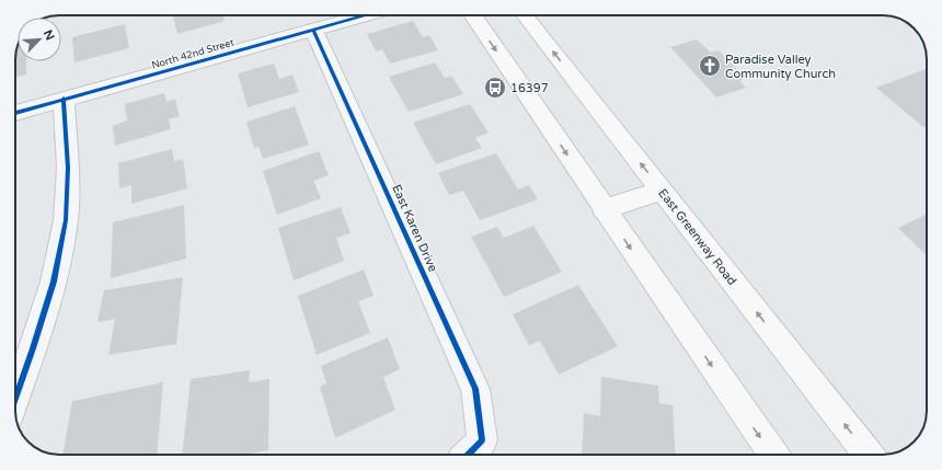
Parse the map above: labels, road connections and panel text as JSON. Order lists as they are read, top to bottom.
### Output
{
  "streets": {
    "main road": ["East Greenway Road"],
    "street": ["North 42nd Street", "East Karen Drive"]
  },
  "crossings": [
    ["North 42nd Street", "East Karen Drive"]
  ],
  "places": {
    "church": ["Paradise Valley Community Church"],
    "bus stop": ["16397"]
  },
  "north": "top right"
}
